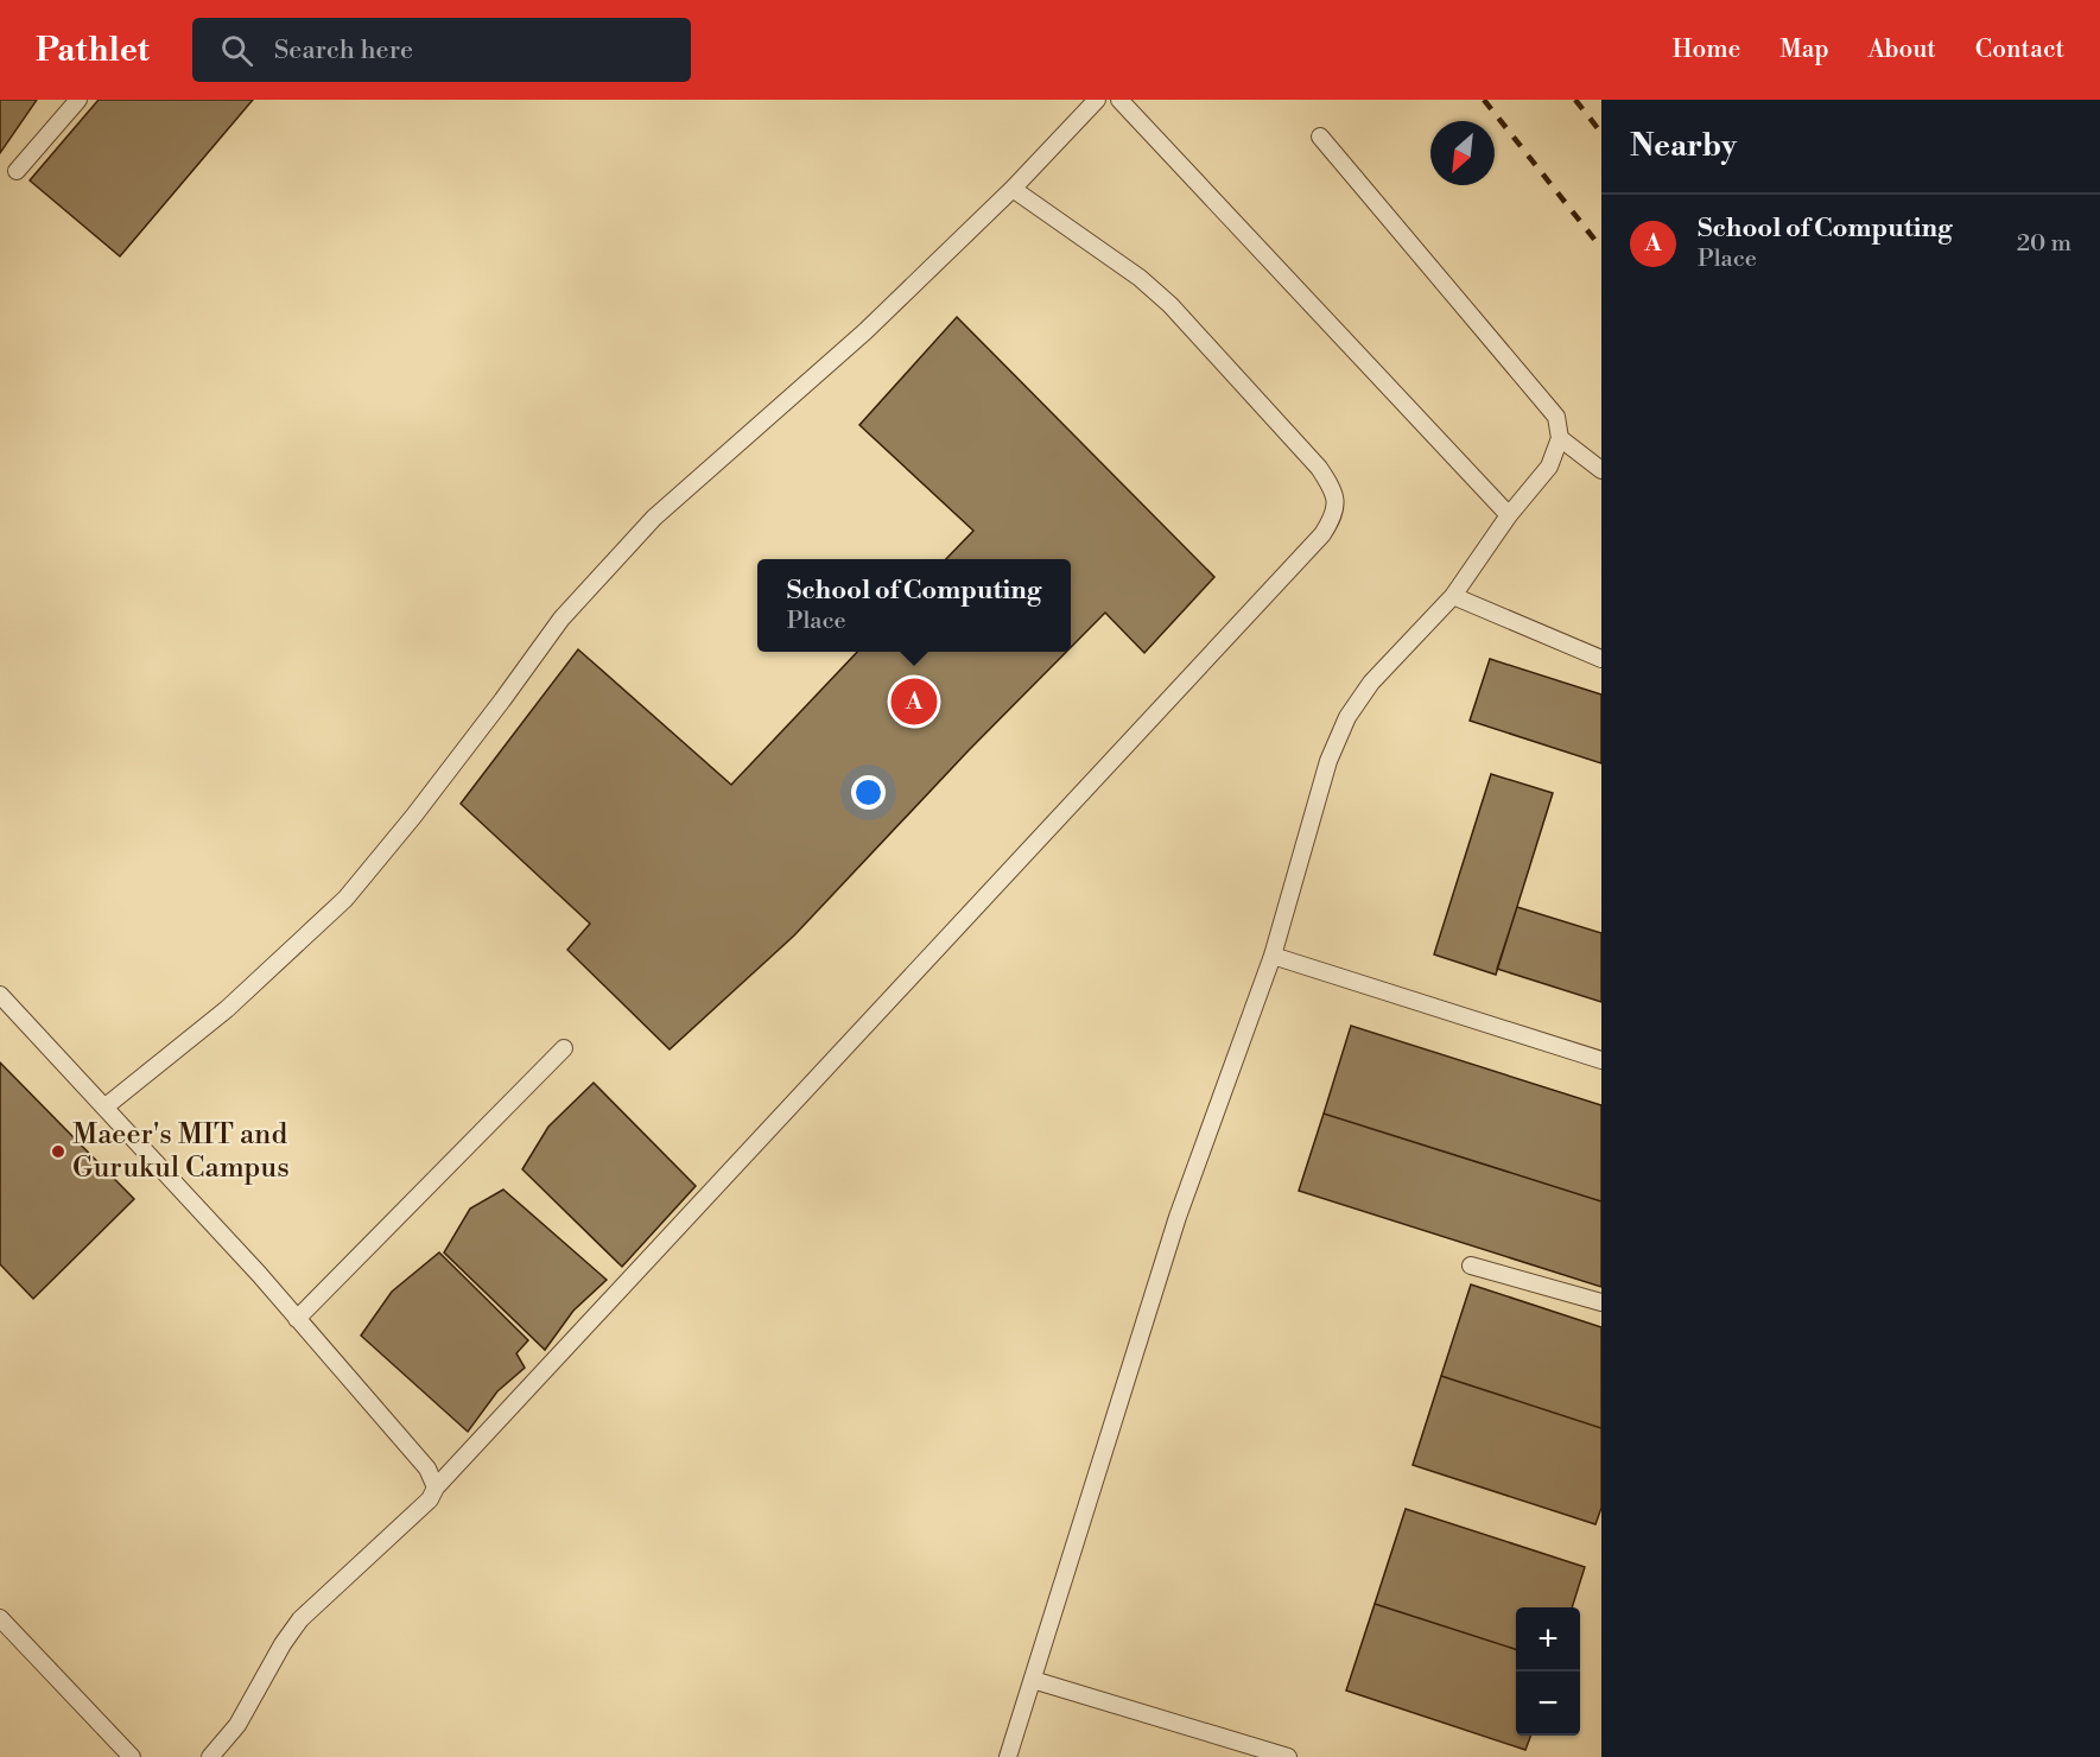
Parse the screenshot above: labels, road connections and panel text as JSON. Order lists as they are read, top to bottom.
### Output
{
  "places": ["Maeer's MIT and Gurukul Campus"],
  "north": "bottom left",
  "page": {
    "header": "Pathlet",
    "search": "Search here",
    "nav": [
      "Home",
      "Map",
      "About",
      "Contact"
    ],
    "heading": "Nearby",
    "list": [
      {
        "mark": "A",
        "name": "School of Computing",
        "note": "Place",
        "value": "20 m"
      }
    ],
    "popup": ["School of Computing", "Place"],
    "pins": "A",
    "map_buttons": ["+", "−"]
  }
}
